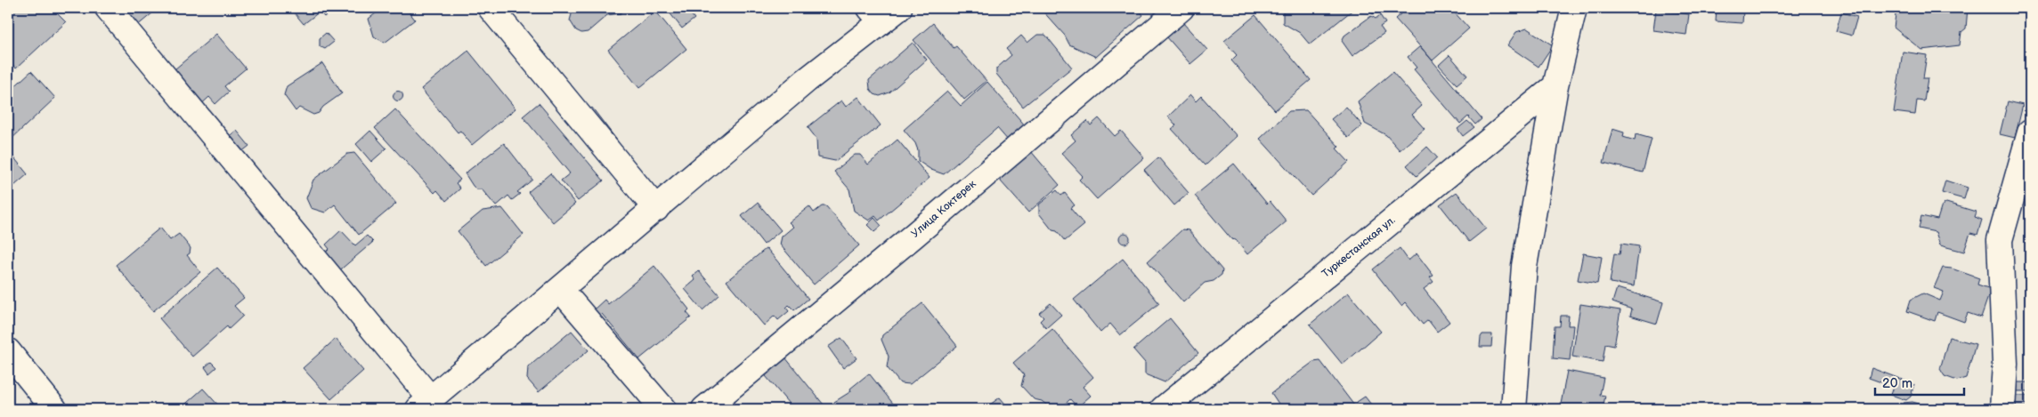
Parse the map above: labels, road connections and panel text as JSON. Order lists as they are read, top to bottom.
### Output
{
  "streets": {
    "street": ["Улица Коктерек", "Туркестанская ул."]
  },
  "scale_bar": "20 m"
}
